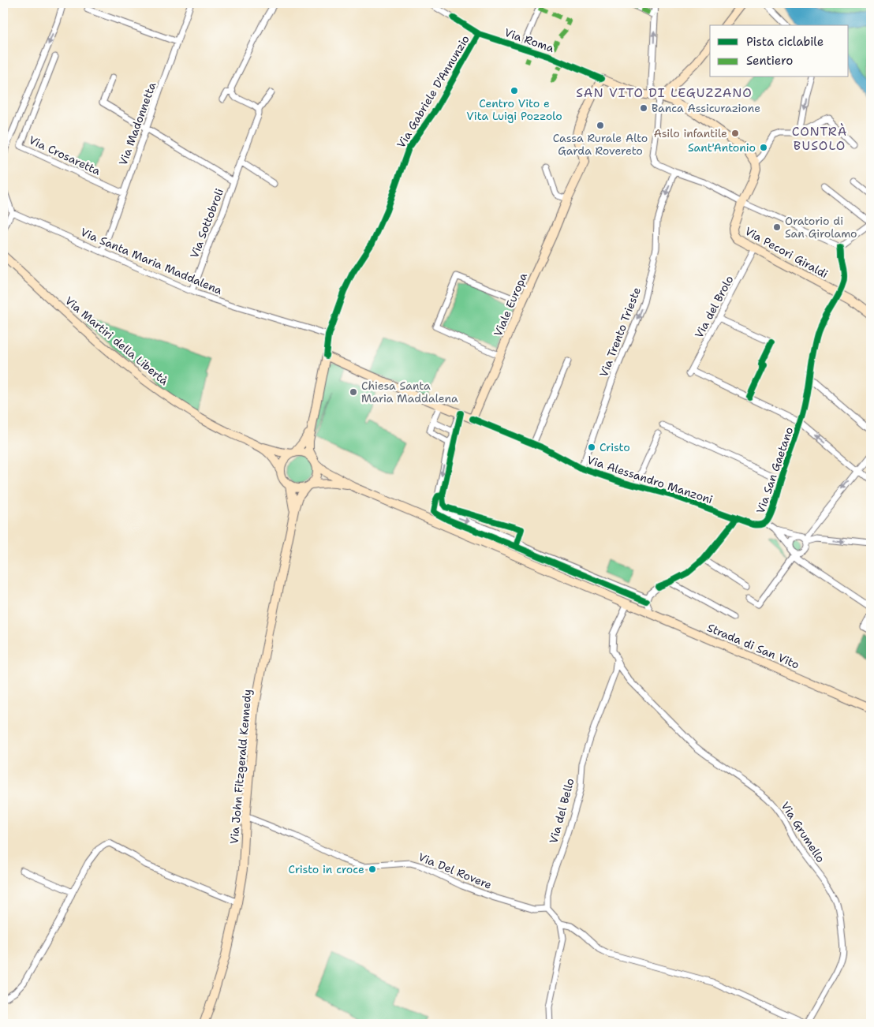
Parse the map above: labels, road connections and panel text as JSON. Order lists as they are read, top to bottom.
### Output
{
  "streets": {
    "main road": [
      "Via Roma",
      "Via Gabriele D'Annunzio",
      "Via Pecori Giraldi",
      "Viale Europa",
      "Via Martiri della Libertà",
      "Via Alessandro Manzoni",
      "Strada di San Vito",
      "Via John Fitzgerald Kennedy"
    ],
    "street": [
      "Via Madonnetta",
      "Via Crosaretta",
      "Via Sottobroli",
      "Via Santa Maria Maddalena",
      "Via del Brolo",
      "Via Trento Trieste",
      "Via San Gaetano",
      "Via del Bello",
      "Via Grumello",
      "Via Del Rovere"
    ]
  },
  "crossings": [
    ["Via Roma", "Via Gabriele D'Annunzio"],
    ["Via Roma", "Viale Europa"],
    ["Via Gabriele D'Annunzio", "Via Santa Maria Maddalena"],
    ["Via Gabriele D'Annunzio", "Via Martiri della Libertà"],
    ["Via Gabriele D'Annunzio", "Via Alessandro Manzoni"],
    ["Via Gabriele D'Annunzio", "Via John Fitzgerald Kennedy"],
    ["Via Madonnetta", "Via Crosaretta"],
    ["Via Madonnetta", "Via Santa Maria Maddalena"],
    ["Via Sottobroli", "Via Santa Maria Maddalena"],
    ["Via Pecori Giraldi", "Via del Brolo"],
    ["Via Pecori Giraldi", "Via San Gaetano"],
    ["Viale Europa", "Via Alessandro Manzoni"],
    ["Via del Brolo", "Via San Gaetano"],
    ["Via Trento Trieste", "Via Alessandro Manzoni"],
    ["Via Martiri della Libertà", "Via John Fitzgerald Kennedy"],
    ["Via San Gaetano", "Via Alessandro Manzoni"],
    ["Strada di San Vito", "Via del Bello"],
    ["Via John Fitzgerald Kennedy", "Via Del Rovere"],
    ["Via del Bello", "Via Grumello"],
    ["Via del Bello", "Via Del Rovere"]
  ],
  "one_way": ["Via Trento Trieste"],
  "districts": ["SAN VITO DI LEGUZZANO", "CONTRÀ BUSOLO"],
  "places": [
    "Centro Vito e Vita Luigi Pozzolo",
    "Banca Assicurazione",
    "Cassa Rurale Alto Garda Rovereto",
    "Asilo infantile",
    "Sant'Antonio",
    "Oratorio di San Girolamo",
    "Chiesa Santa Maria Maddalena",
    "Cristo",
    "Cristo in croce"
  ],
  "legend": ["Pista ciclabile", "Sentiero"]
}
